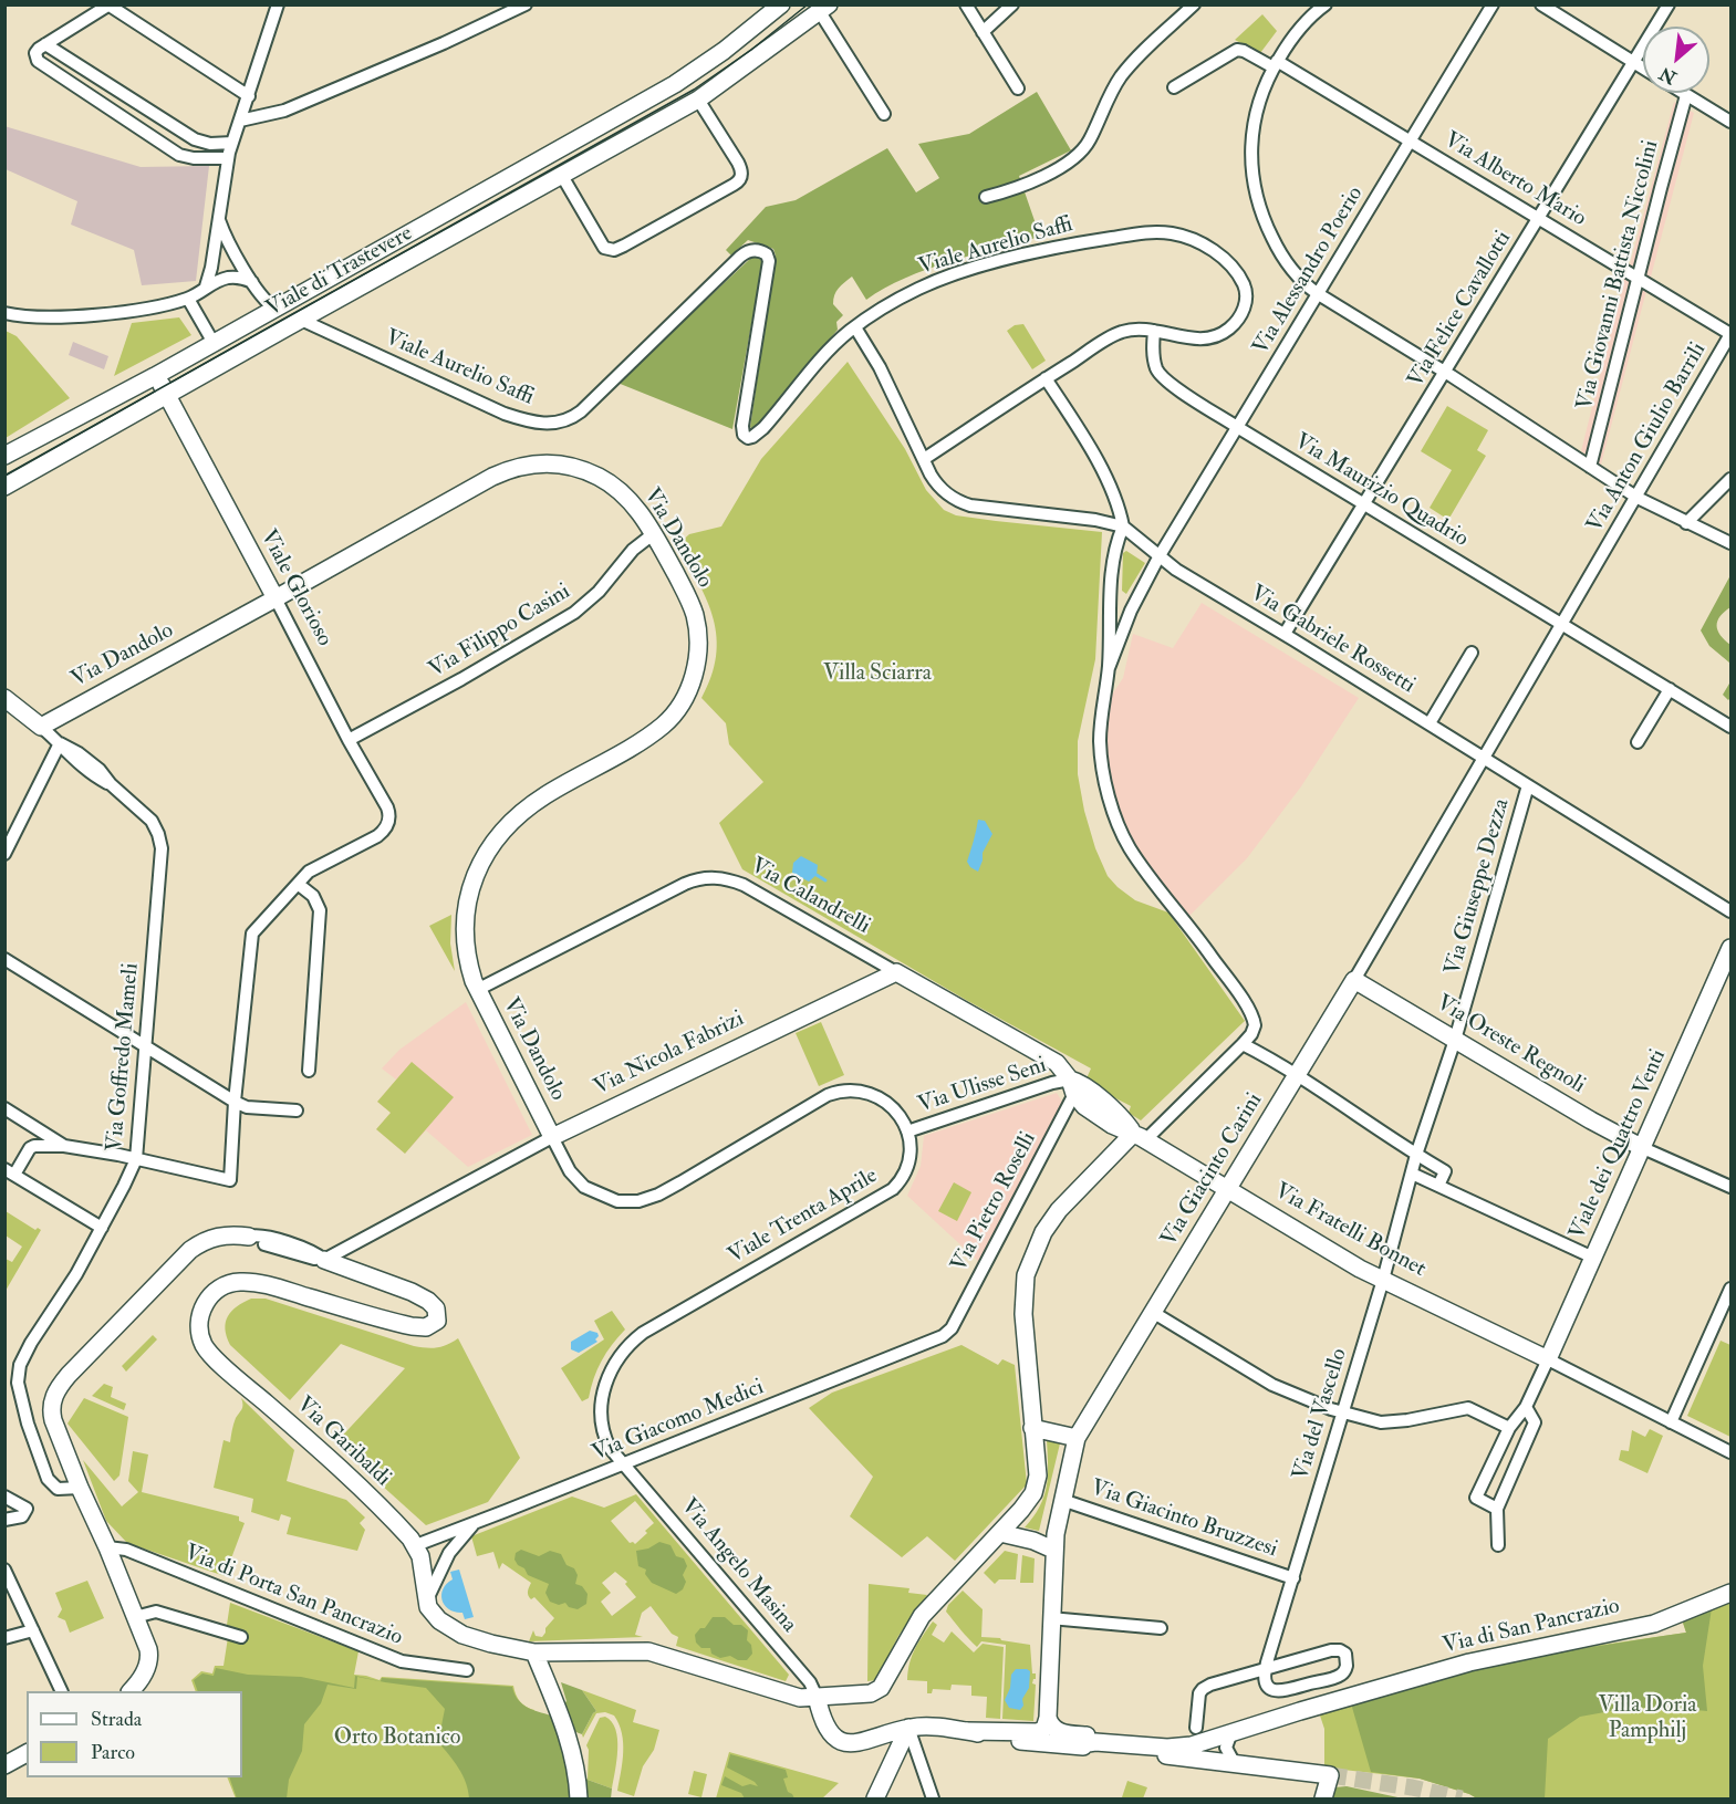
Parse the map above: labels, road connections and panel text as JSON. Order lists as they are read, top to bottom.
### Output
{
  "streets": {
    "street": [
      "Via Alberto Mario",
      "Viale Aurelio Saffi",
      "Via Alessandro Poerio",
      "Viale di Trastevere",
      "Via Giovanni Battista Niccolini",
      "Via Felice Cavallotti",
      "Via Anton Giulio Barrili",
      "Via Maurizio Quadrio",
      "Via Dandolo",
      "Viale Glorioso",
      "Via Filippo Casini",
      "Via Gabriele Rossetti",
      "Via Giuseppe Dezza",
      "Via Calandrelli",
      "Via Oreste Regnoli",
      "Via Nicola Fabrizi",
      "Via Goffredo Mameli",
      "Via Ulisse Seni",
      "Viale dei Quattro Venti",
      "Via Giacinto Carini",
      "Via Pietro Roselli",
      "Viale Trenta Aprile",
      "Via Fratelli Bonnet",
      "Via del Vascello",
      "Via Giacomo Medici",
      "Via Garibaldi",
      "Via Giacinto Bruzzesi",
      "Via Angelo Masina",
      "Via di Porta San Pancrazio",
      "Via di San Pancrazio"
    ]
  },
  "crossings": [
    ["Via Alberto Mario", "Via Alessandro Poerio"],
    ["Via Alberto Mario", "Via Giovanni Battista Niccolini"],
    ["Via Alberto Mario", "Via Felice Cavallotti"],
    ["Via Alberto Mario", "Via Anton Giulio Barrili"],
    ["Viale Aurelio Saffi", "Viale di Trastevere"],
    ["Viale Aurelio Saffi", "Via Maurizio Quadrio"],
    ["Via Alessandro Poerio", "Via Maurizio Quadrio"],
    ["Via Alessandro Poerio", "Via Gabriele Rossetti"],
    ["Viale di Trastevere", "Viale Glorioso"],
    ["Via Felice Cavallotti", "Via Maurizio Quadrio"],
    ["Via Felice Cavallotti", "Via Gabriele Rossetti"],
    ["Via Anton Giulio Barrili", "Via Maurizio Quadrio"],
    ["Via Anton Giulio Barrili", "Via Giacinto Carini"],
    ["Via Maurizio Quadrio", "Via Giacinto Carini"],
    ["Via Dandolo", "Viale Glorioso"],
    ["Via Dandolo", "Via Filippo Casini"],
    ["Via Dandolo", "Via Calandrelli"],
    ["Via Dandolo", "Via Nicola Fabrizi"],
    ["Viale Glorioso", "Via Filippo Casini"],
    ["Via Gabriele Rossetti", "Via Giuseppe Dezza"],
    ["Via Gabriele Rossetti", "Via Giacinto Carini"],
    ["Via Giuseppe Dezza", "Via Oreste Regnoli"],
    ["Via Calandrelli", "Via Nicola Fabrizi"],
    ["Via Calandrelli", "Via Ulisse Seni"],
    ["Via Calandrelli", "Via Pietro Roselli"],
    ["Via Calandrelli", "Via Fratelli Bonnet"],
    ["Via Oreste Regnoli", "Viale dei Quattro Venti"],
    ["Via Oreste Regnoli", "Via Giacinto Carini"],
    ["Via Nicola Fabrizi", "Via Garibaldi"],
    ["Via Goffredo Mameli", "Via Garibaldi"],
    ["Via Ulisse Seni", "Via Pietro Roselli"],
    ["Via Ulisse Seni", "Viale Trenta Aprile"],
    ["Viale dei Quattro Venti", "Via Fratelli Bonnet"],
    ["Via Giacinto Carini", "Via Fratelli Bonnet"],
    ["Via Giacinto Carini", "Via Giacinto Bruzzesi"],
    ["Via Giacinto Carini", "Via di San Pancrazio"],
    ["Via Pietro Roselli", "Via Giacomo Medici"],
    ["Viale Trenta Aprile", "Via Giacomo Medici"],
    ["Viale Trenta Aprile", "Via Angelo Masina"],
    ["Via Fratelli Bonnet", "Via del Vascello"],
    ["Via del Vascello", "Via Giacinto Bruzzesi"],
    ["Via Giacomo Medici", "Via Garibaldi"],
    ["Via Giacomo Medici", "Via Angelo Masina"],
    ["Via Garibaldi", "Via di Porta San Pancrazio"],
    ["Via Angelo Masina", "Via di San Pancrazio"]
  ],
  "parks": ["Villa Sciarra", "Villa Doria Pamphilj", "Orto Botanico"],
  "legend": ["Strada", "Parco"],
  "north": "bottom left"
}
